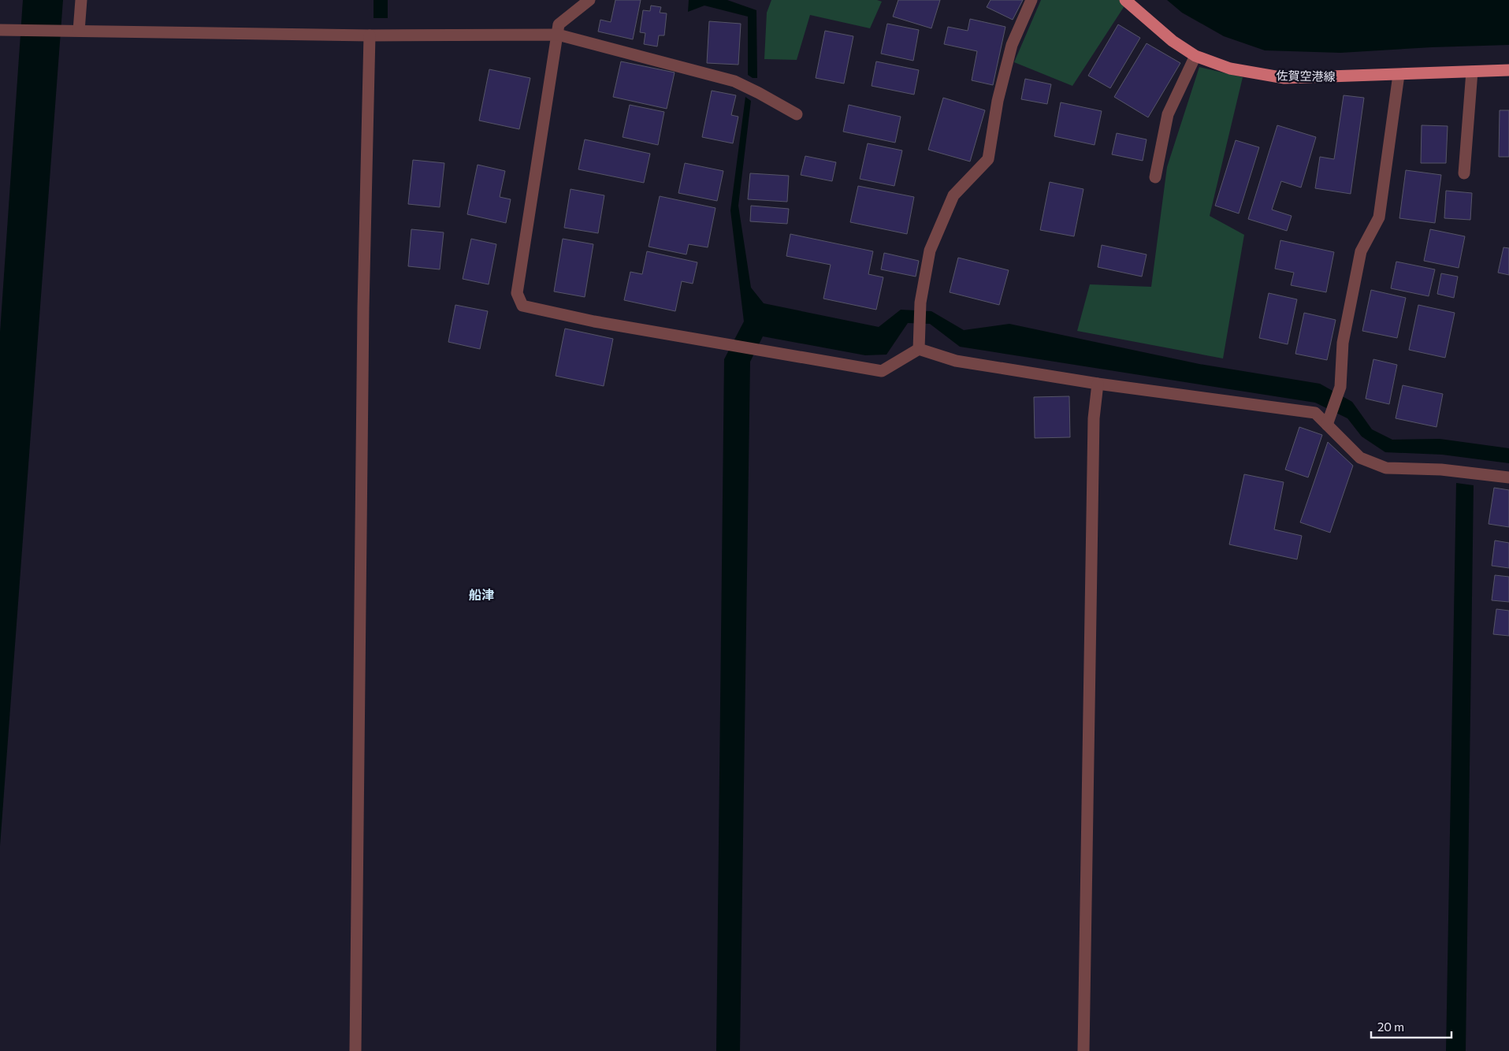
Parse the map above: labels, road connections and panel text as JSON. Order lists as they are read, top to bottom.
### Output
{
  "streets": {
    "main road": ["佐賀空港線"]
  },
  "districts": ["船津"],
  "scale_bar": "20 m"
}
